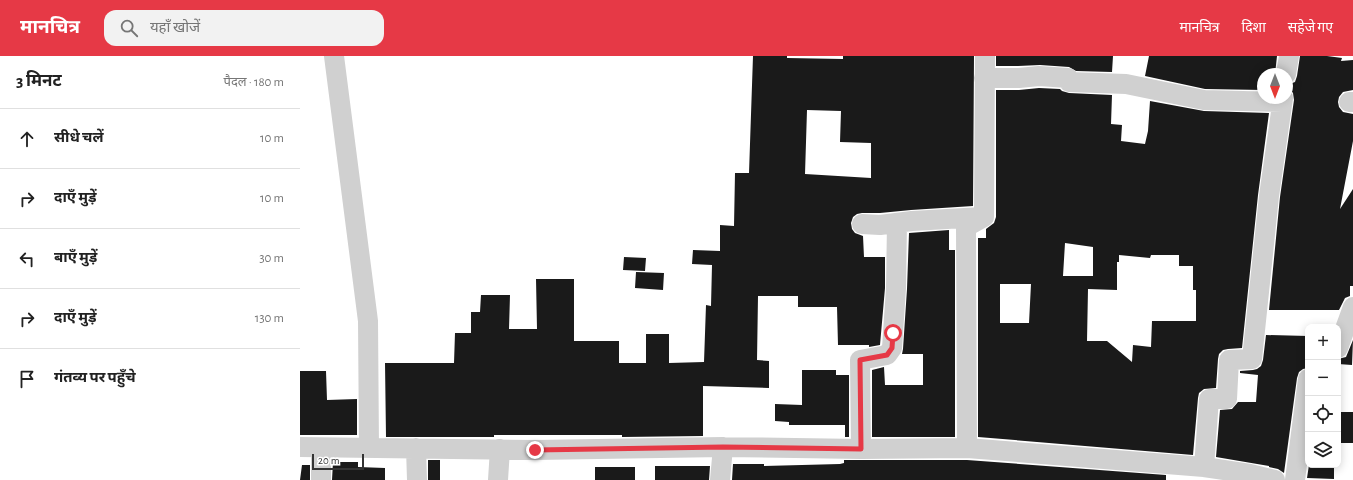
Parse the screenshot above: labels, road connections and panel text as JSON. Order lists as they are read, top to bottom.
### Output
{
  "scale_bar": "20 m",
  "north": "bottom",
  "page": {
    "header": "मानचित्र",
    "search": "यहाँ खोजें",
    "nav": ["मानचित्र", "दिशा", "सहेजे गए"],
    "heading": ["3 मिनट", "पैदल · 180 m"],
    "list": [
      ["सीधे चलें", "10 m"],
      ["दाएँ मुड़ें", "10 m"],
      ["बाएँ मुड़ें", "30 m"],
      ["दाएँ मुड़ें", "130 m"],
      "गंतव्य पर पहुँचे"
    ],
    "map_buttons": ["+", "−"],
    "scale": "20 m"
  }
}
